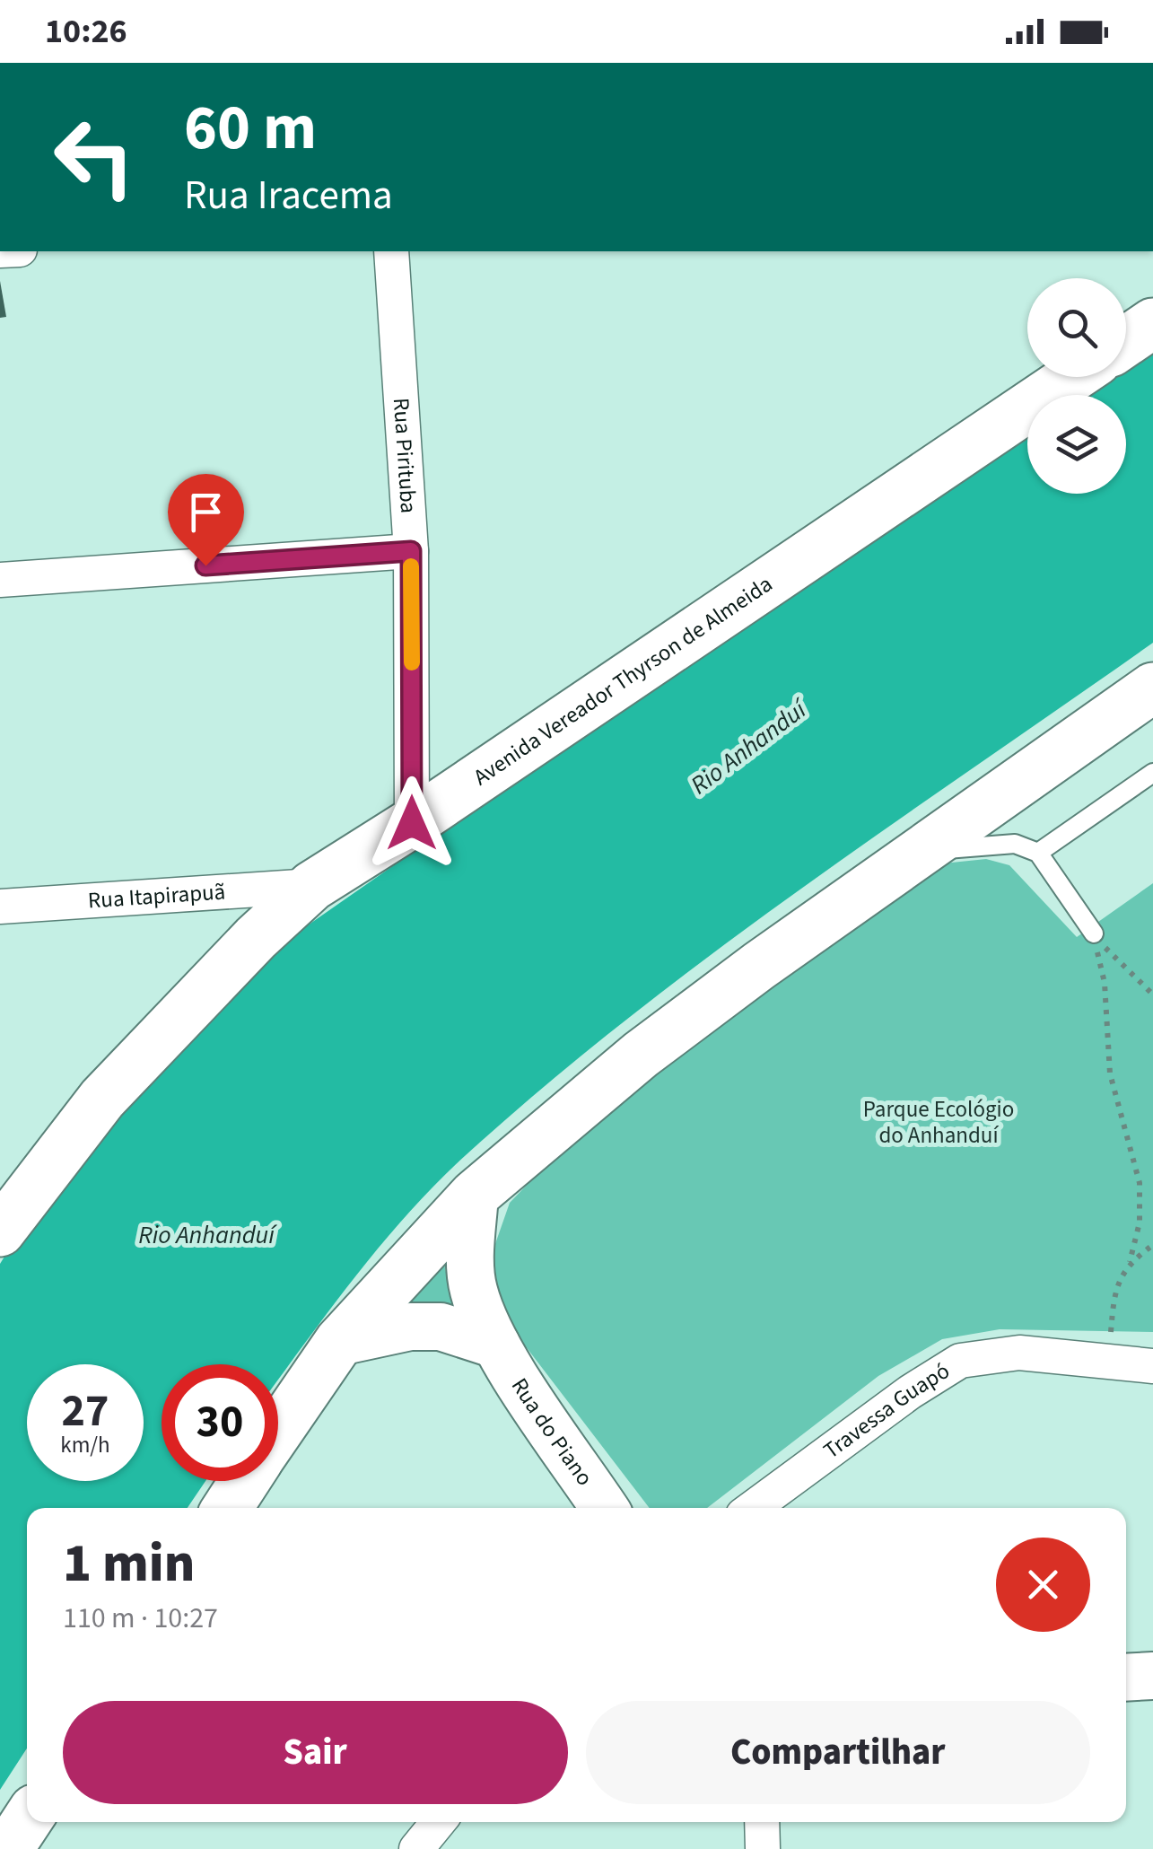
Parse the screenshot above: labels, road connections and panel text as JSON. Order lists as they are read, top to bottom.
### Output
{
  "streets": {
    "main road": ["Avenida Vereador Thyrson de Almeida"],
    "street": [
      "Rua Pirituba",
      "Rua Itapirapuã",
      "Travessa Guapó",
      "Rua do Piano"
    ]
  },
  "crossings": [
    ["Rua Pirituba", "Avenida Vereador Thyrson de Almeida"],
    ["Avenida Vereador Thyrson de Almeida", "Rua Itapirapuã"]
  ],
  "water": ["Rio Anhanduí"],
  "parks": ["Parque Ecológio do Anhanduí"],
  "page": {
    "status": "10:26",
    "turn": ["60 m", "Rua Iracema"],
    "speed": "27 km/h",
    "limit": "30",
    "heading": ["1 min", "110 m · 10:27"],
    "buttons": ["Sair", "Compartilhar"]
  }
}
